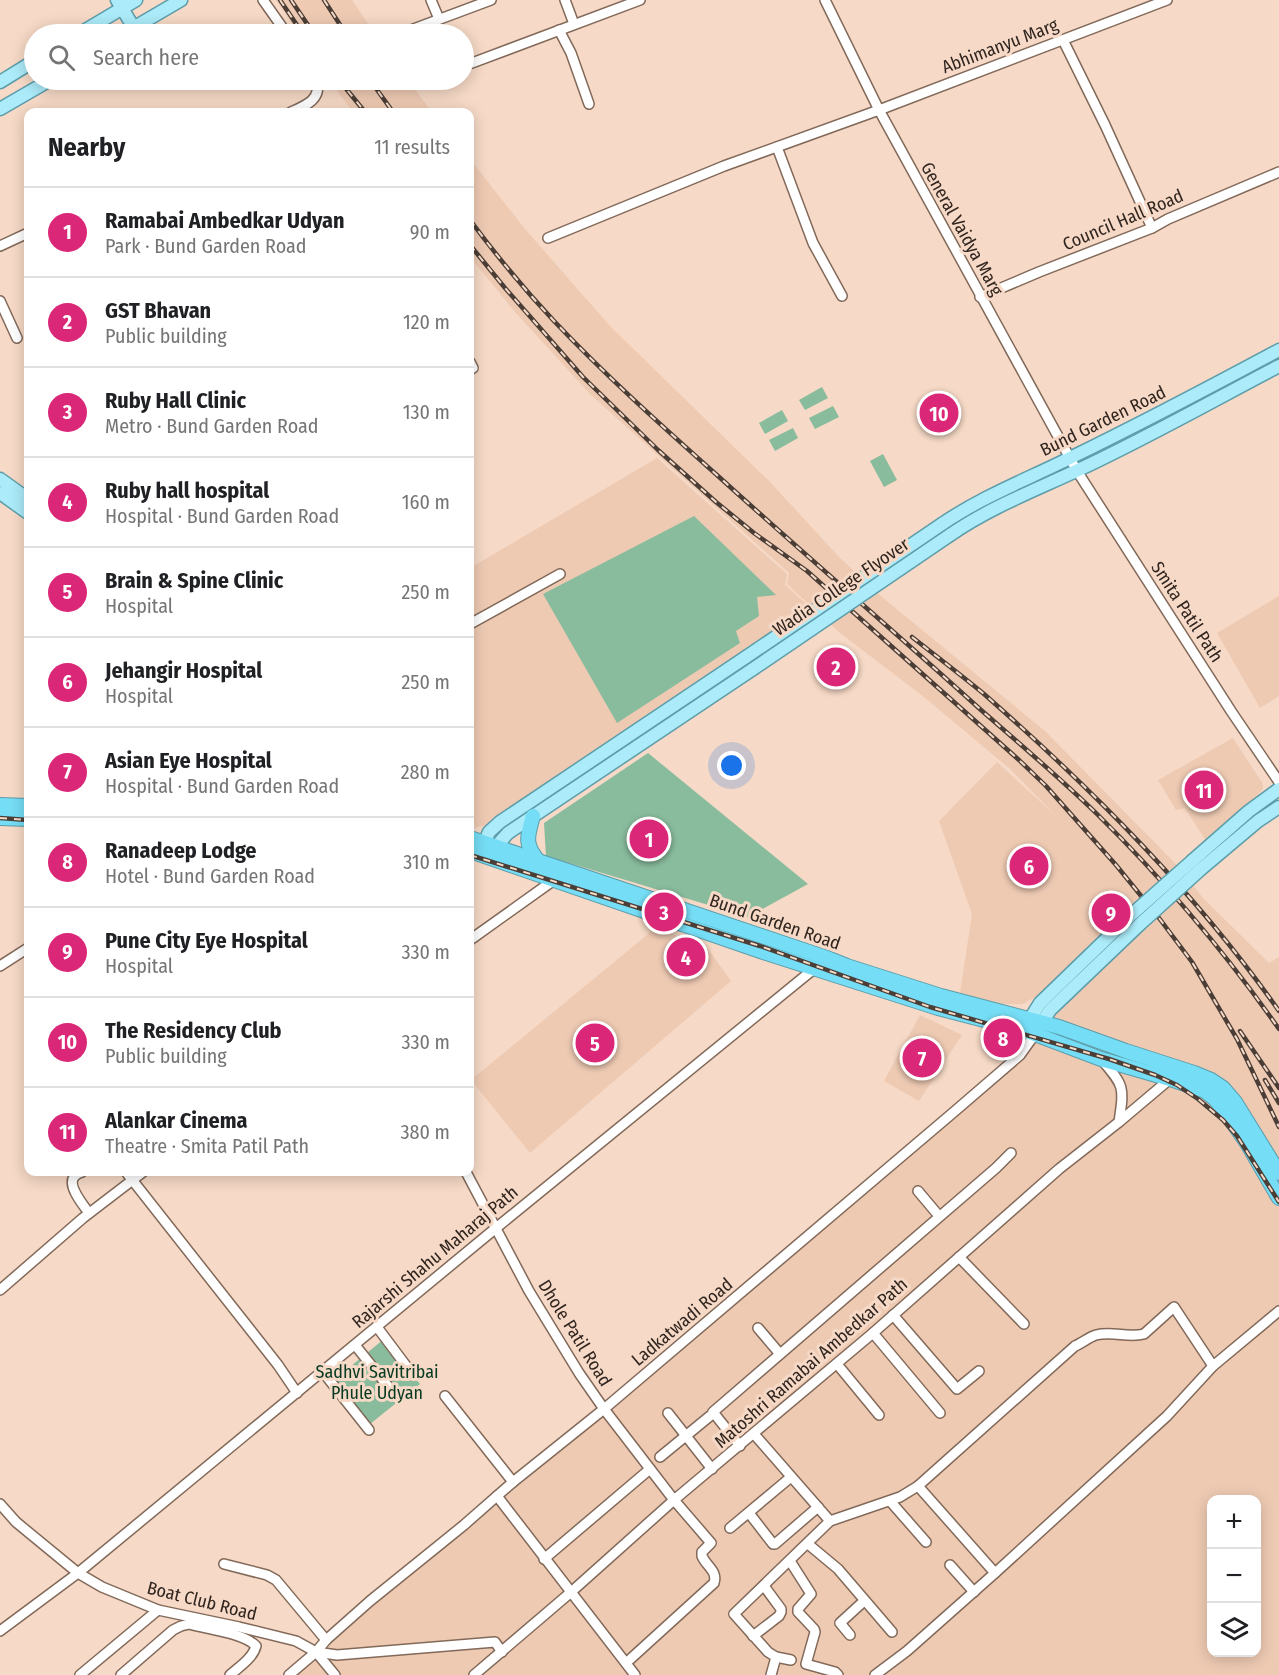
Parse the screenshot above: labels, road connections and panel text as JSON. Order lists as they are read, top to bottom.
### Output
{
  "streets": {
    "highway": ["Bund Garden Road"],
    "main road": ["Wadia College Flyover"],
    "street": [
      "Abhimanyu Marg",
      "Council Hall Road",
      "General Vaidya Marg",
      "Smita Patil Path",
      "Rajarshi Shahu Maharaj Path",
      "Ladkatwadi Road",
      "Dhole Patil Road",
      "Matoshri Ramabai Ambedkar Path",
      "Boat Club Road"
    ]
  },
  "crossings": [
    ["Abhimanyu Marg", "General Vaidya Marg"],
    ["Council Hall Road", "General Vaidya Marg"],
    ["General Vaidya Marg", "Bund Garden Road"],
    ["General Vaidya Marg", "Smita Patil Path"],
    ["Bund Garden Road", "Wadia College Flyover"],
    ["Bund Garden Road", "Smita Patil Path"],
    ["Bund Garden Road", "Rajarshi Shahu Maharaj Path"],
    ["Bund Garden Road", "Ladkatwadi Road"],
    ["Rajarshi Shahu Maharaj Path", "Dhole Patil Road"],
    ["Rajarshi Shahu Maharaj Path", "Boat Club Road"],
    ["Ladkatwadi Road", "Dhole Patil Road"],
    ["Ladkatwadi Road", "Boat Club Road"],
    ["Dhole Patil Road", "Matoshri Ramabai Ambedkar Path"]
  ],
  "parks": ["Sadhvi Savitribai Phule Udyan"],
  "page": {
    "search": "Search here",
    "heading": ["Nearby", "11 results"],
    "list": [
      {
        "mark": "1",
        "name": "Ramabai Ambedkar Udyan",
        "note": "Park · Bund Garden Road",
        "value": "90 m"
      },
      {
        "mark": "2",
        "name": "GST Bhavan",
        "note": "Public building",
        "value": "120 m"
      },
      {
        "mark": "3",
        "name": "Ruby Hall Clinic",
        "note": "Metro · Bund Garden Road",
        "value": "130 m"
      },
      {
        "mark": "4",
        "name": "Ruby hall hospital",
        "note": "Hospital · Bund Garden Road",
        "value": "160 m"
      },
      {
        "mark": "5",
        "name": "Brain & Spine Clinic",
        "note": "Hospital",
        "value": "250 m"
      },
      {
        "mark": "6",
        "name": "Jehangir Hospital",
        "note": "Hospital",
        "value": "250 m"
      },
      {
        "mark": "7",
        "name": "Asian Eye Hospital",
        "note": "Hospital · Bund Garden Road",
        "value": "280 m"
      },
      {
        "mark": "8",
        "name": "Ranadeep Lodge",
        "note": "Hotel · Bund Garden Road",
        "value": "310 m"
      },
      {
        "mark": "9",
        "name": "Pune City Eye Hospital",
        "note": "Hospital",
        "value": "330 m"
      },
      {
        "mark": "10",
        "name": "The Residency Club",
        "note": "Public building",
        "value": "330 m"
      },
      {
        "mark": "11",
        "name": "Alankar Cinema",
        "note": "Theatre · Smita Patil Path",
        "value": "380 m"
      }
    ],
    "pins": [
      "10",
      "2",
      "11",
      "1",
      "6",
      "3",
      "9",
      "4",
      "8",
      "5",
      "7"
    ],
    "map_buttons": ["+", "−"]
  }
}
